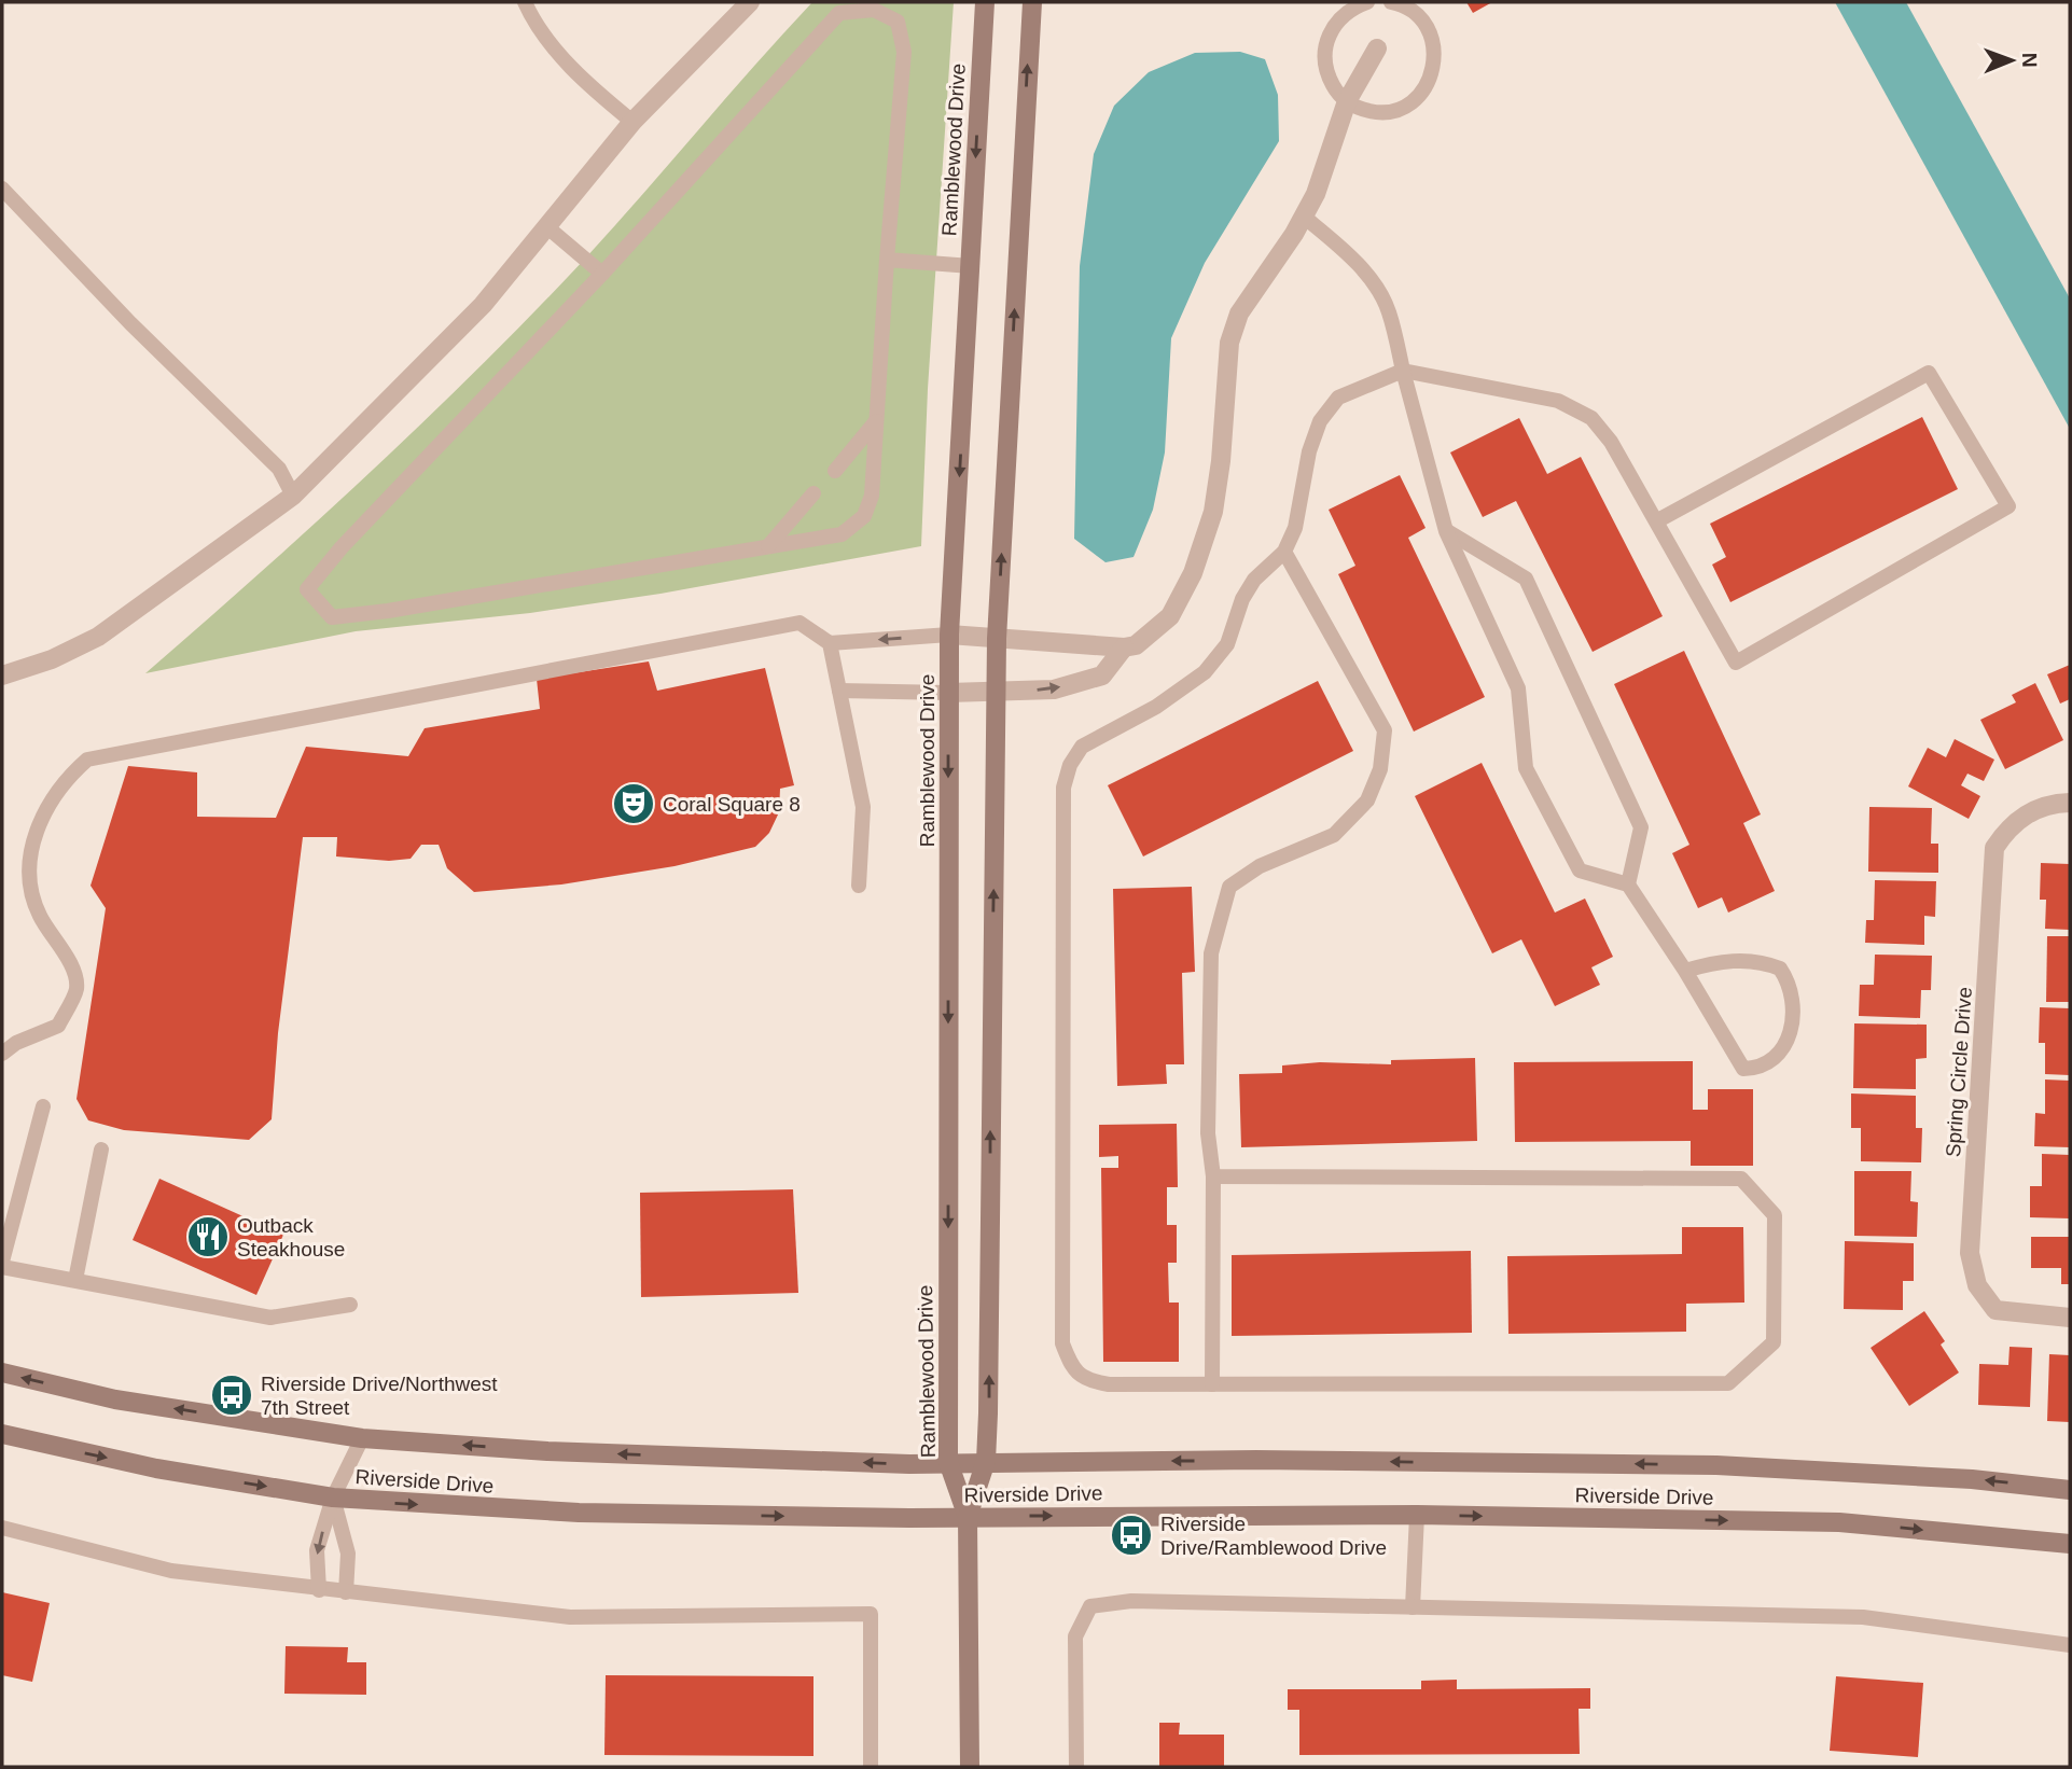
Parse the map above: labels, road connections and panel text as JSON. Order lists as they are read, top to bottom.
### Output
{
  "streets": {
    "street": ["Ramblewood Drive", "Spring Circle Drive", "Riverside Drive"]
  },
  "crossings": [
    ["Ramblewood Drive", "Riverside Drive"]
  ],
  "places": {
    "theatre": ["Coral Square 8"],
    "restaurant": ["Outback Steakhouse"],
    "bus stop": ["Riverside Drive/Northwest 7th Street", "Riverside Drive/Ramblewood Drive"]
  },
  "north": "right"
}
